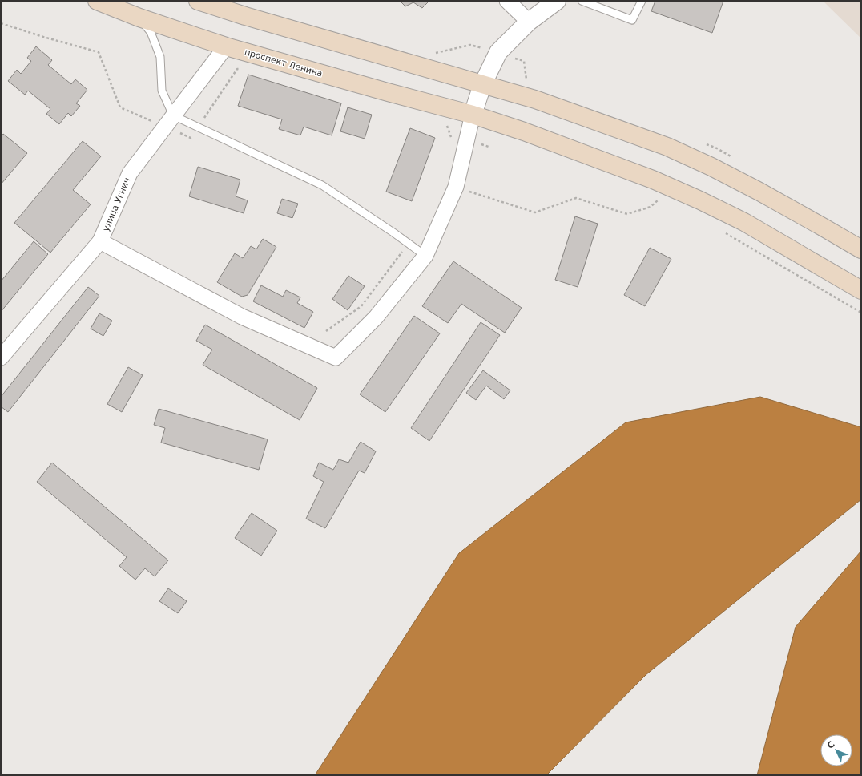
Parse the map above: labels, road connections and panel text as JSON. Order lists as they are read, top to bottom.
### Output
{
  "streets": {
    "main road": ["проспект Ленина"],
    "street": ["улица Угнич"]
  },
  "crossings": [
    ["проспект Ленина", "улица Угнич"]
  ],
  "north": "top left"
}
